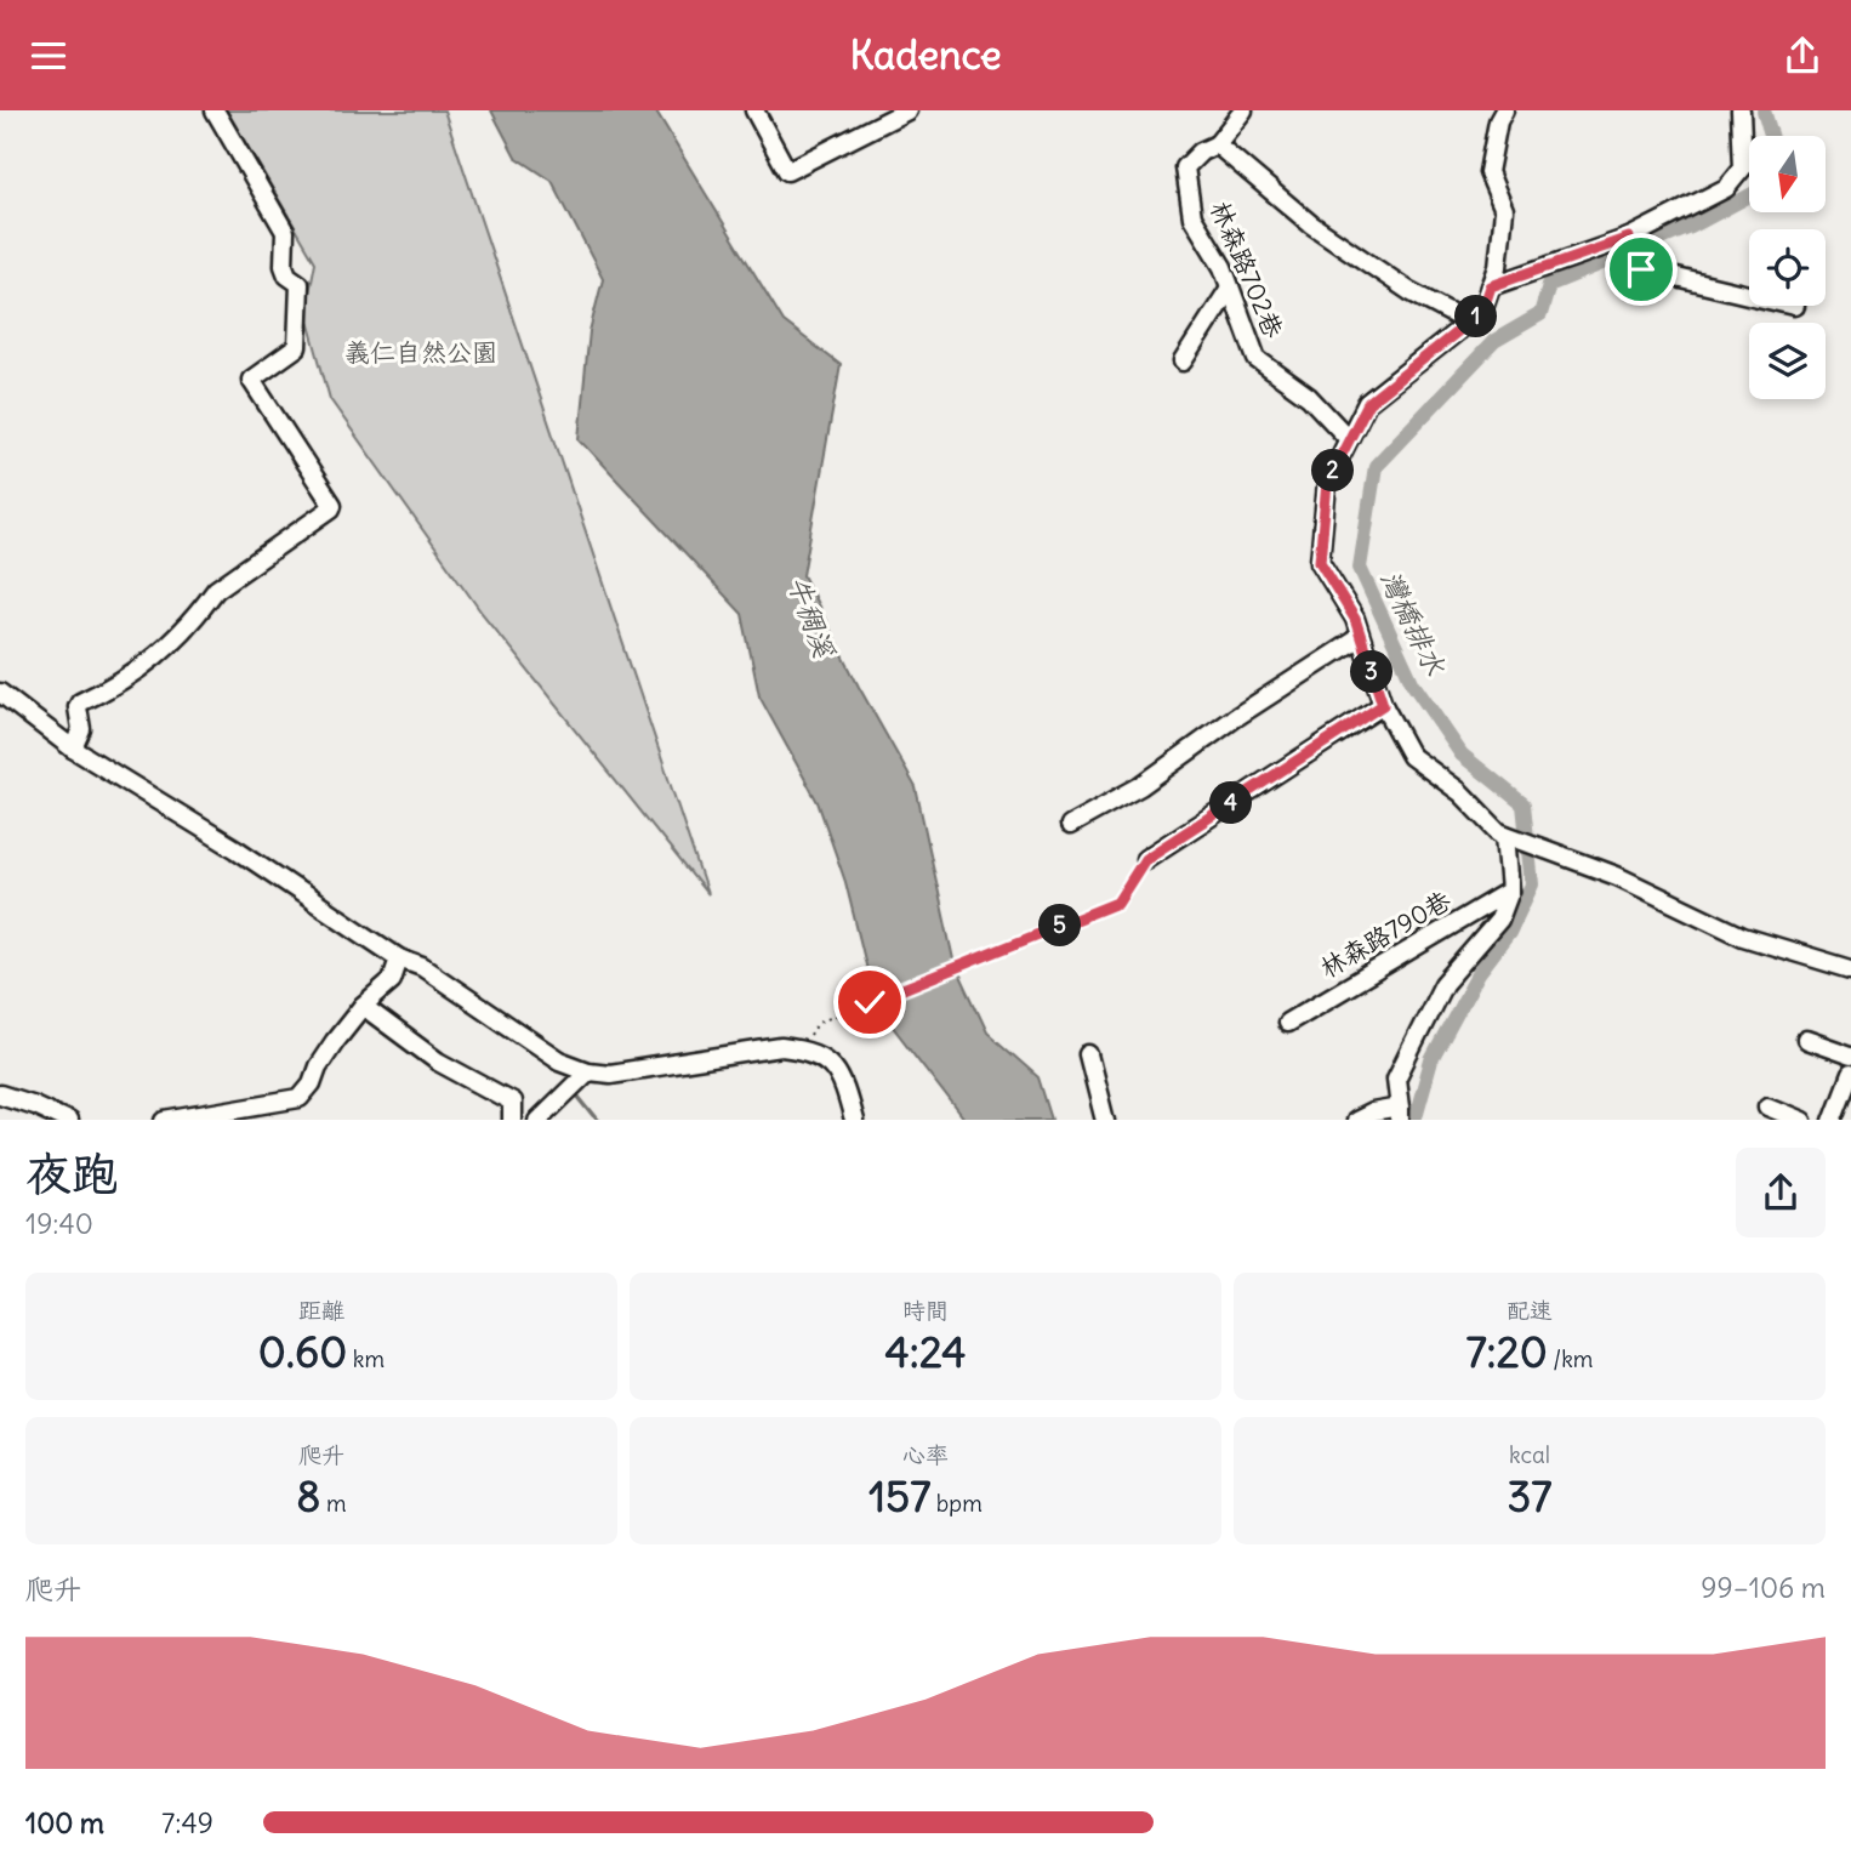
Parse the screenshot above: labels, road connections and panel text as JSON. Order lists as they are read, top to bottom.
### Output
{
  "streets": {
    "street": ["林森路702巷", "林森路790巷"]
  },
  "water": ["牛稠溪", "灣橋排水"],
  "parks": ["義仁自然公園"],
  "north": "bottom",
  "page": {
    "header": "Kadence",
    "pins": [
      "1",
      "2",
      "3",
      "4",
      "5"
    ],
    "heading": ["夜跑", "19:40"],
    "stats": [
      ["距離", "0.60 km"],
      ["時間", "4:24"],
      ["配速", "7:20 /km"],
      ["爬升", "8 m"],
      ["心率", "157 bpm"],
      ["kcal", "37"]
    ],
    "chart": ["爬升", "99–106 m"],
    "list": [
      {
        "name": "100 m",
        "note": "7:49"
      }
    ]
  }
}
